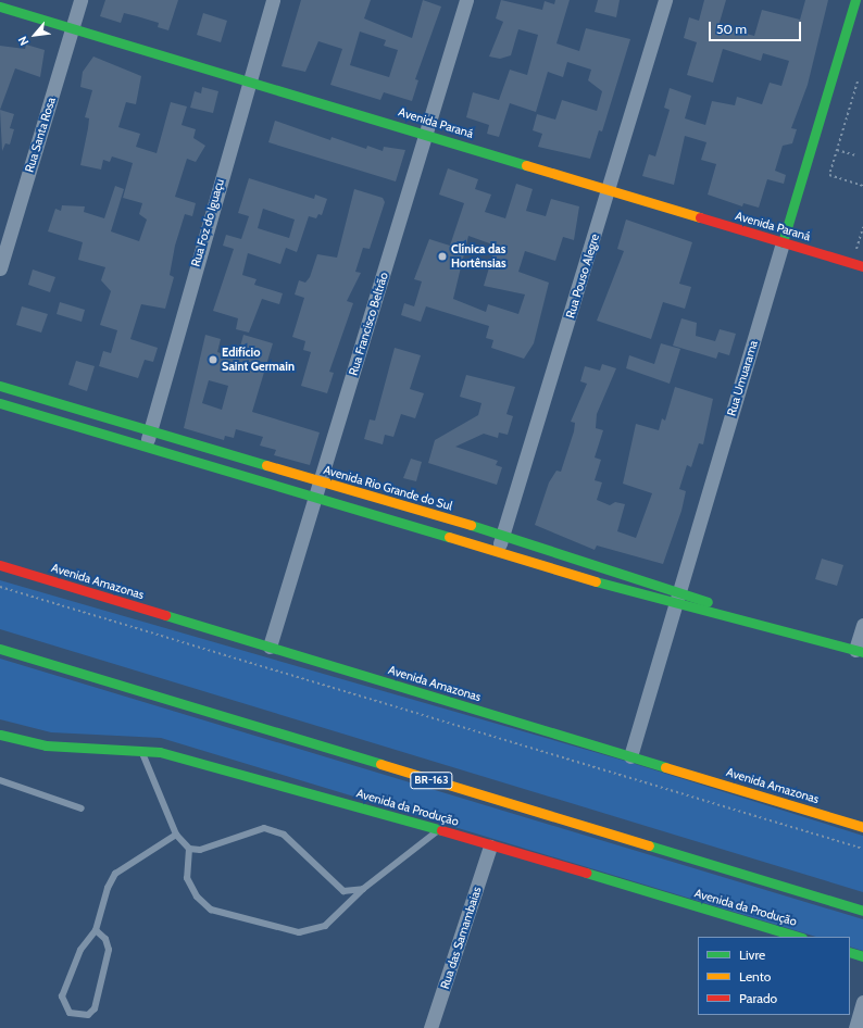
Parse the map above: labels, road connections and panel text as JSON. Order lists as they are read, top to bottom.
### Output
{
  "streets": {
    "main road": [
      "Avenida Paraná",
      "Rua Umuarama",
      "Avenida Rio Grande do Sul",
      "Avenida Amazonas",
      "BR-163",
      "Avenida da Produção"
    ],
    "street": [
      "Rua Santa Rosa",
      "Rua Foz do Iguaçu",
      "Rua Pouso Alegre",
      "Rua Francisco Beltrão",
      "Rua das Samambaias"
    ]
  },
  "crossings": [
    ["Avenida Paraná", "Rua Santa Rosa"],
    ["Avenida Paraná", "Rua Foz do Iguaçu"],
    ["Avenida Paraná", "Rua Pouso Alegre"],
    ["Avenida Paraná", "Rua Francisco Beltrão"],
    ["Avenida Paraná", "Rua Umuarama"],
    ["Rua Foz do Iguaçu", "Avenida Rio Grande do Sul"],
    ["Rua Pouso Alegre", "Avenida Rio Grande do Sul"],
    ["Rua Francisco Beltrão", "Avenida Rio Grande do Sul"],
    ["Rua Francisco Beltrão", "Avenida Amazonas"],
    ["Rua Umuarama", "Avenida Rio Grande do Sul"],
    ["Rua Umuarama", "Avenida Amazonas"],
    ["Avenida da Produção", "Rua das Samambaias"]
  ],
  "places": ["Clínica das Hortênsias", "Edifício Saint Germain"],
  "legend": ["Livre", "Lento", "Parado"],
  "scale_bar": "50 m",
  "north": "bottom left"
}
